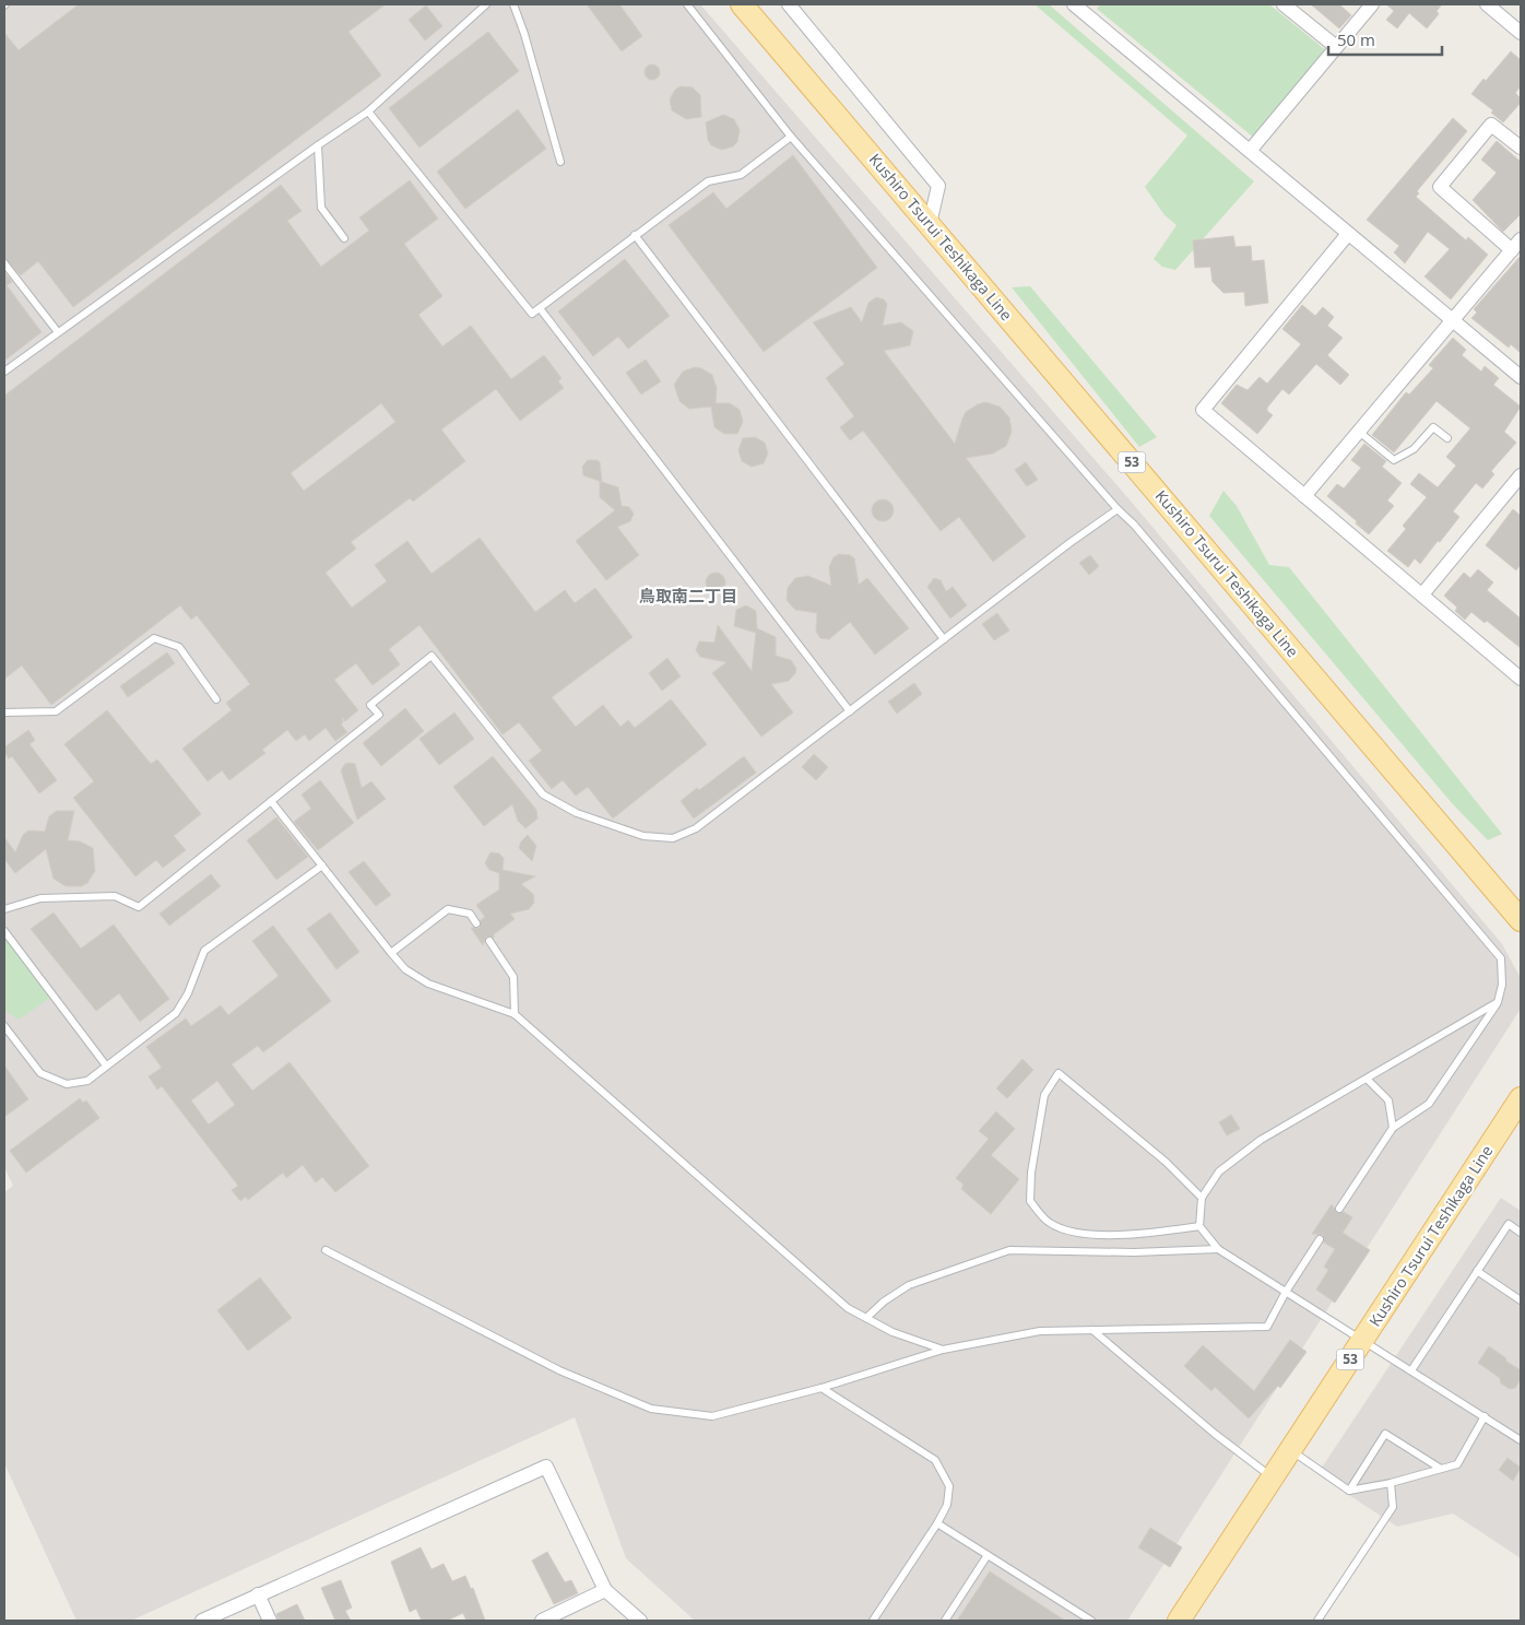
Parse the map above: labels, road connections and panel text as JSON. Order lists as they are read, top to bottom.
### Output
{
  "streets": {
    "main road": ["Kushiro Tsurui Teshikaga Line", "53"]
  },
  "districts": ["鳥取南二丁目"],
  "scale_bar": "50 m"
}
